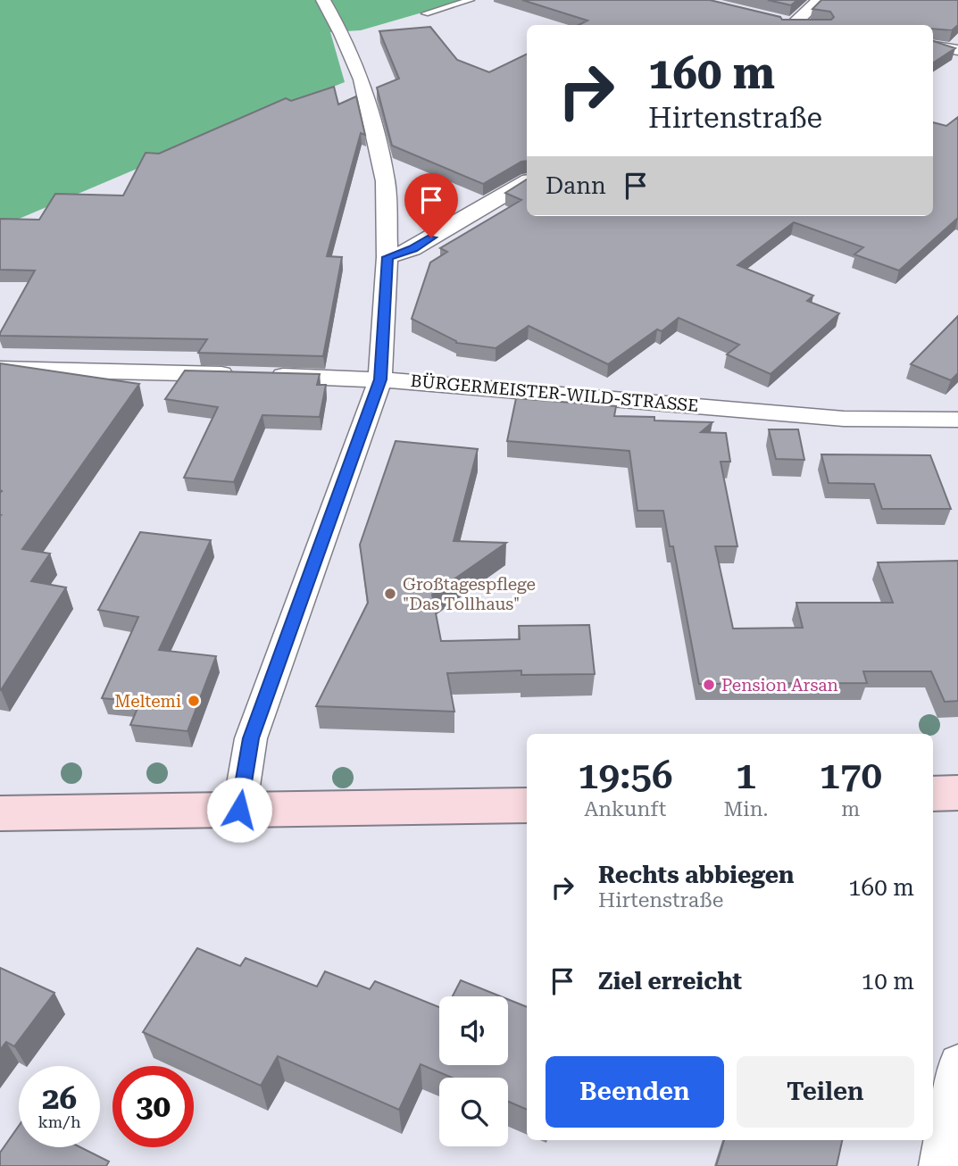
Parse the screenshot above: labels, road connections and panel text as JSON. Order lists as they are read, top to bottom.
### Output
{
  "streets": {
    "street": ["BÜRGERMEISTER-WILD-STRASSE"]
  },
  "places": ["Großtagespflege \"Das Tollhaus\"", "Pension Arsan", "Meltemi"],
  "page": {
    "turn": ["160 m", "Hirtenstraße"],
    "then": "Dann",
    "eta": [
      "19:56",
      "Ankunft",
      "1",
      "Min.",
      "170",
      "m"
    ],
    "list": [
      {
        "name": "Rechts abbiegen",
        "note": "Hirtenstraße",
        "value": "160 m"
      },
      {
        "name": "Ziel erreicht",
        "value": "10 m"
      }
    ],
    "buttons": ["Beenden", "Teilen"],
    "speed": "26 km/h",
    "limit": "30"
  }
}
